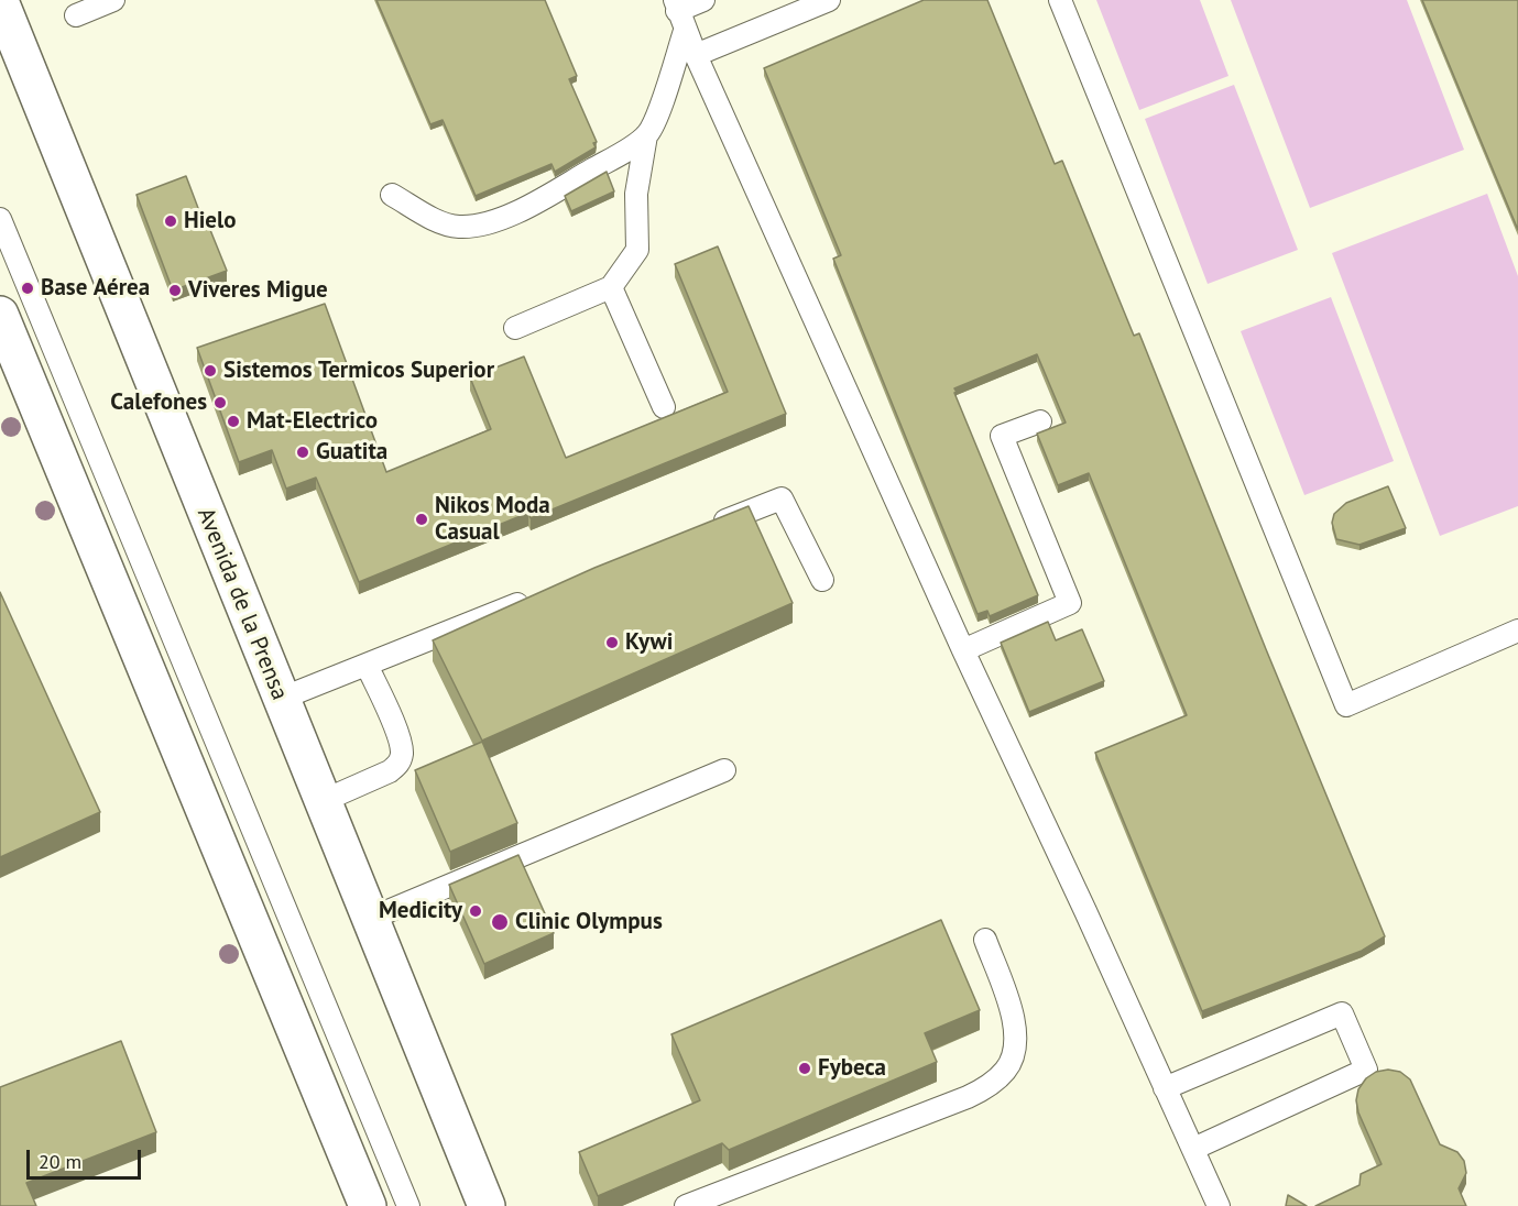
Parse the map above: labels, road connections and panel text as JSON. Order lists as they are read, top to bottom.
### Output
{
  "streets": {
    "main road": ["Avenida de la Prensa"]
  },
  "places": [
    "Hielo",
    "Base Aérea",
    "Viveres Migue",
    "Sistemos Termicos Superior",
    "Calefones",
    "Mat-Electrico",
    "Guatita",
    "Nikos Moda Casual",
    "Kywi",
    "Medicity",
    "Clinic Olympus",
    "Fybeca"
  ],
  "scale_bar": "20 m"
}
